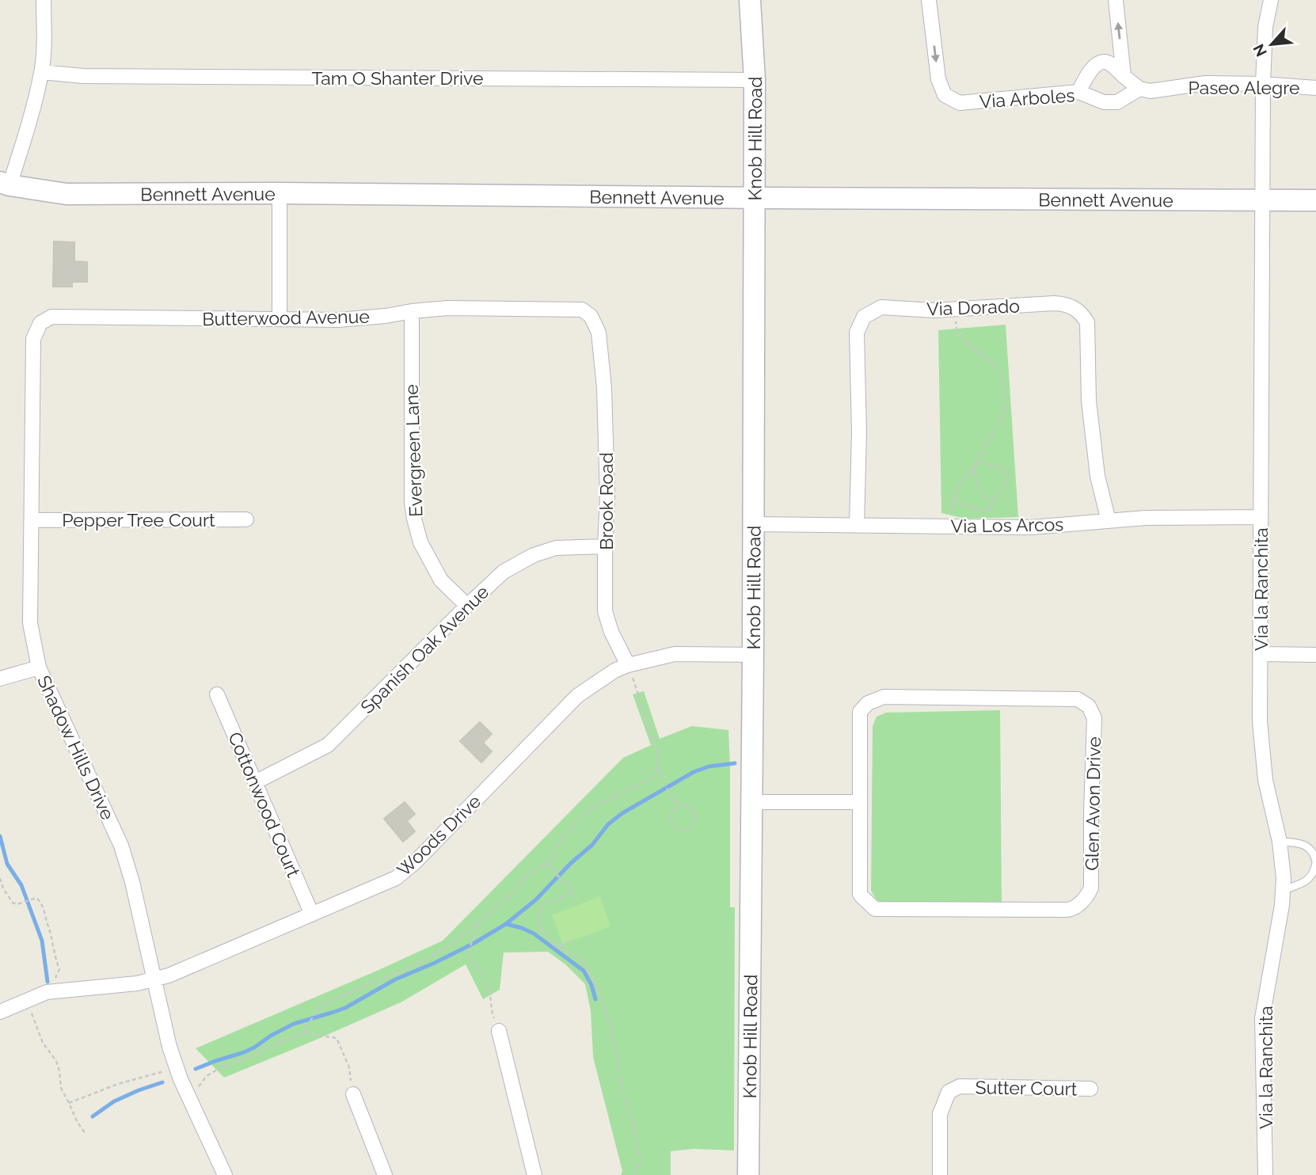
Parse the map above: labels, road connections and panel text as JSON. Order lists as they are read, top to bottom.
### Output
{
  "streets": {
    "street": [
      "Tam O Shanter Drive",
      "Paseo Alegre",
      "Via Arboles",
      "Knob Hill Road",
      "Bennett Avenue",
      "Via Dorado",
      "Butterwood Avenue",
      "Evergreen Lane",
      "Brook Road",
      "Pepper Tree Court",
      "Via Los Arcos",
      "Via la Ranchita",
      "Spanish Oak Avenue",
      "Shadow Hills Drive",
      "Glen Avon Drive",
      "Cottonwood Court",
      "Woods Drive",
      "Sutter Court"
    ]
  },
  "crossings": [
    ["Tam O Shanter Drive", "Knob Hill Road"],
    ["Paseo Alegre", "Via Arboles"],
    ["Paseo Alegre", "Via la Ranchita"],
    ["Knob Hill Road", "Bennett Avenue"],
    ["Knob Hill Road", "Via Los Arcos"],
    ["Knob Hill Road", "Woods Drive"],
    ["Bennett Avenue", "Via la Ranchita"],
    ["Via Dorado", "Via Los Arcos"],
    ["Butterwood Avenue", "Evergreen Lane"],
    ["Butterwood Avenue", "Brook Road"],
    ["Butterwood Avenue", "Shadow Hills Drive"],
    ["Evergreen Lane", "Spanish Oak Avenue"],
    ["Brook Road", "Spanish Oak Avenue"],
    ["Brook Road", "Woods Drive"],
    ["Pepper Tree Court", "Shadow Hills Drive"],
    ["Via Los Arcos", "Via la Ranchita"],
    ["Spanish Oak Avenue", "Cottonwood Court"],
    ["Shadow Hills Drive", "Woods Drive"],
    ["Cottonwood Court", "Woods Drive"]
  ],
  "north": "bottom left"
}
